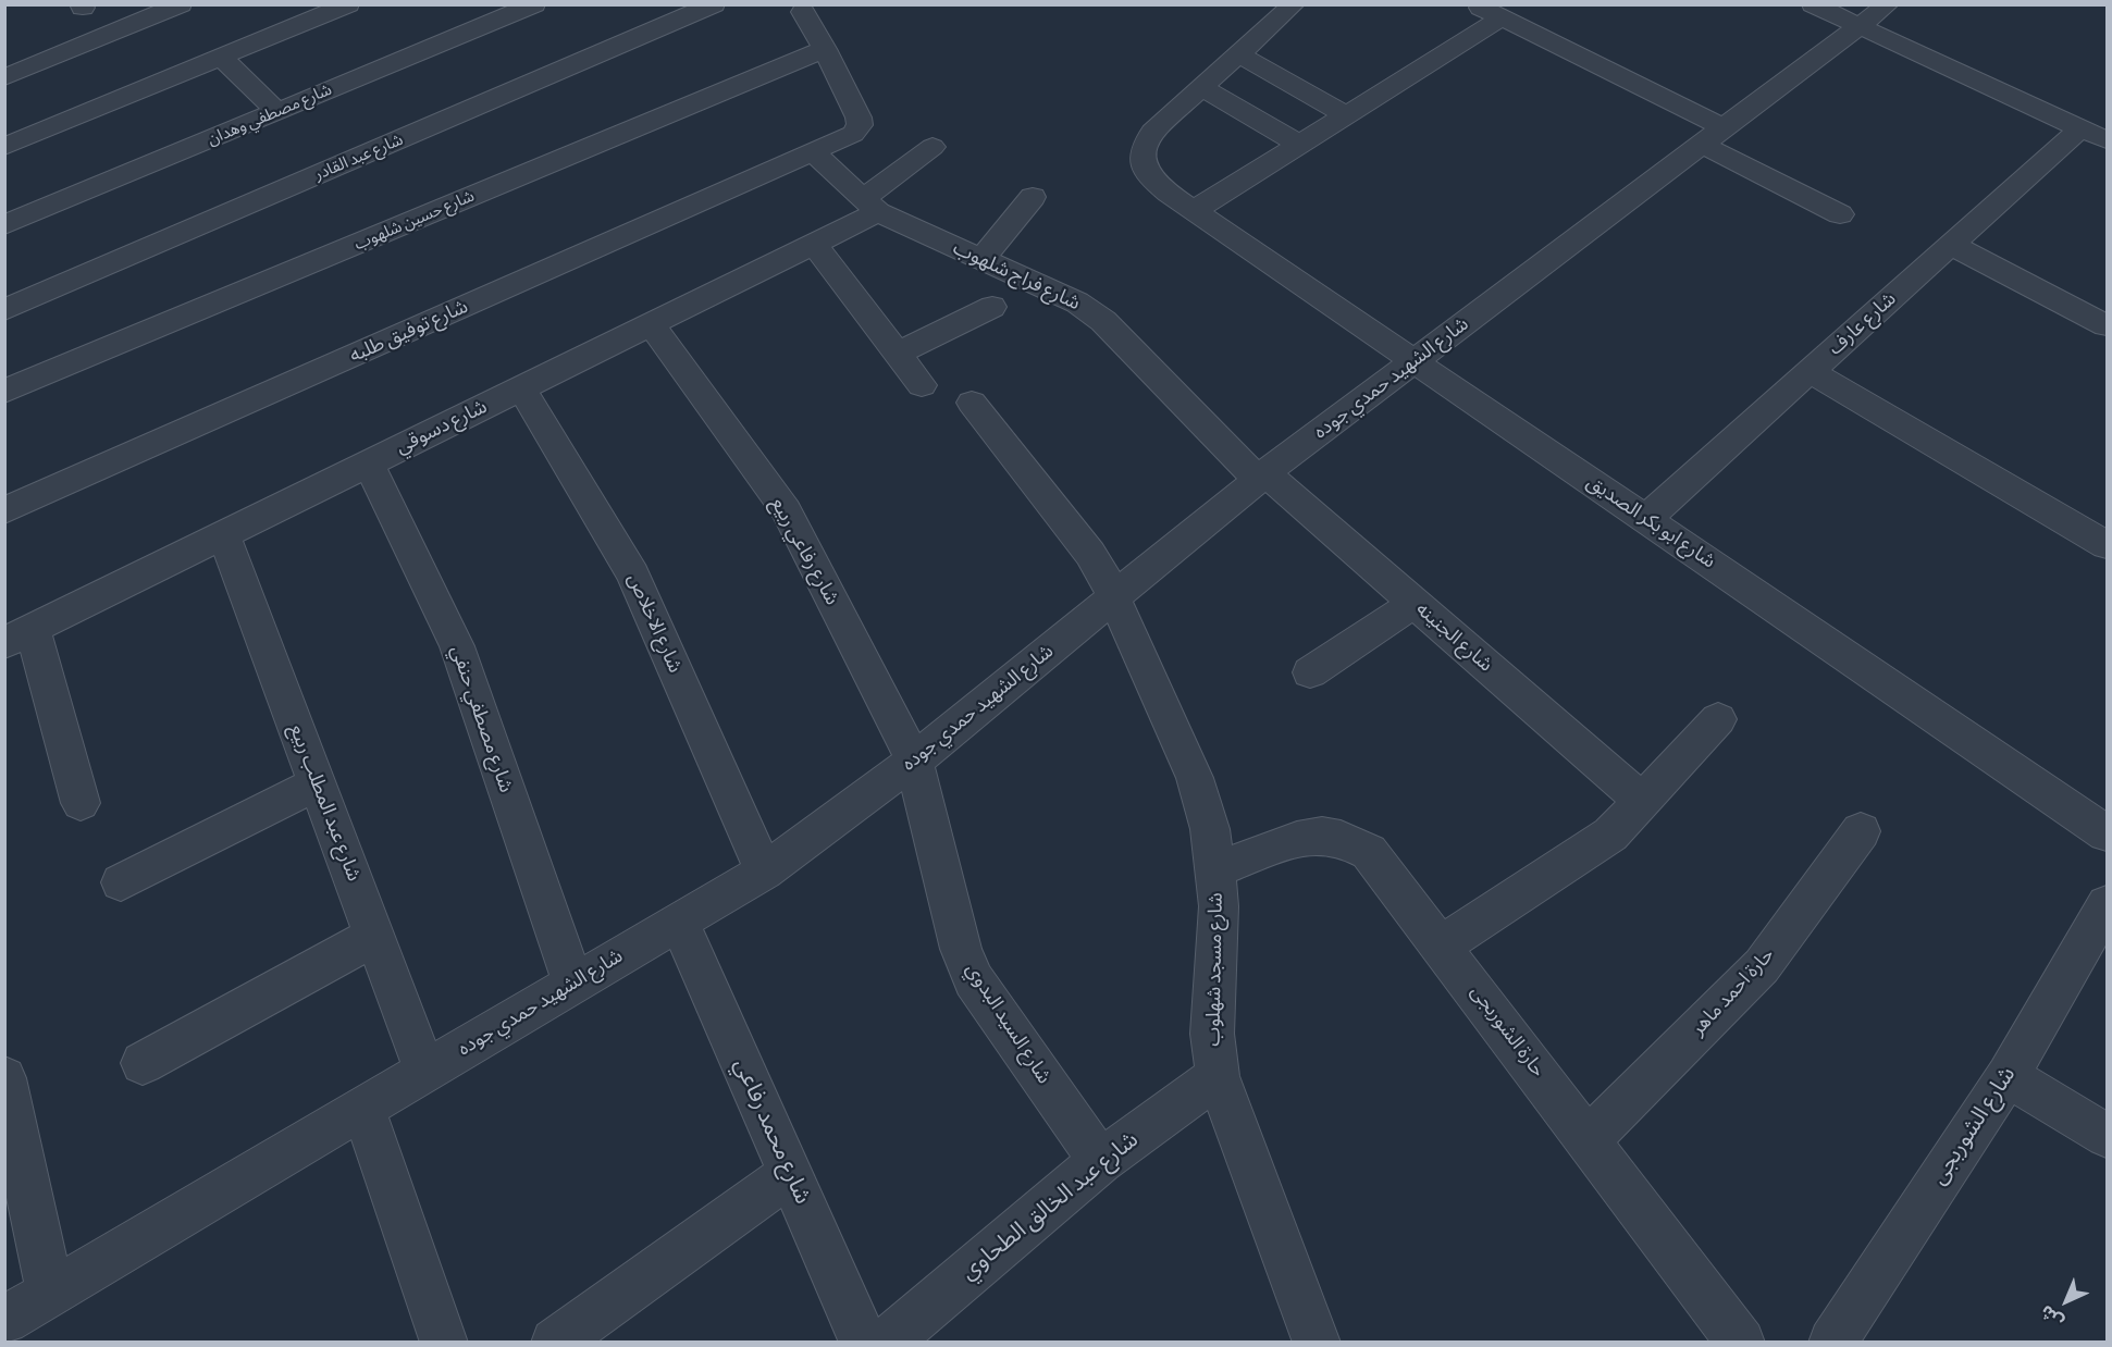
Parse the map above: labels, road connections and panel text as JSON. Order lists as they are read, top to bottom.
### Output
{
  "streets": {
    "street": [
      "شارع مصطفي وهدان",
      "شارع عبد القادر",
      "شارع حسين شلهوب",
      "شارع فراج شلهوب",
      "شارع عارف",
      "شارع توفيق طلبه",
      "شارع الشهيد حمدي جوده",
      "شارع دسوقي",
      "شارع ابو بكر الصديق",
      "شارع رفاعي ربيع",
      "شارع الاخلاص",
      "شارع الجنينه",
      "شارع مصطفي حنفي",
      "شارع عبد المطلب ربيع",
      "شارع مسجد شهلوب",
      "حارة احمد ماهر",
      "شارع السيد البدوي",
      "حارة الشوربجى",
      "شارع الشوربجى",
      "شارع محمد رفاعي",
      "شارع عبد الخالق الطحاوي"
    ]
  },
  "crossings": [
    ["شارع حسين شلهوب", "شارع توفيق طلبه"],
    ["شارع فراج شلهوب", "شارع توفيق طلبه"],
    ["شارع فراج شلهوب", "شارع الشهيد حمدي جوده"],
    ["شارع فراج شلهوب", "شارع دسوقي"],
    ["شارع فراج شلهوب", "شارع الجنينه"],
    ["شارع عارف", "شارع ابو بكر الصديق"],
    ["شارع الشهيد حمدي جوده", "شارع ابو بكر الصديق"],
    ["شارع الشهيد حمدي جوده", "شارع رفاعي ربيع"],
    ["شارع الشهيد حمدي جوده", "شارع الاخلاص"],
    ["شارع الشهيد حمدي جوده", "شارع الجنينه"],
    ["شارع الشهيد حمدي جوده", "شارع مصطفي حنفي"],
    ["شارع الشهيد حمدي جوده", "شارع عبد المطلب ربيع"],
    ["شارع الشهيد حمدي جوده", "شارع مسجد شهلوب"],
    ["شارع الشهيد حمدي جوده", "شارع السيد البدوي"],
    ["شارع الشهيد حمدي جوده", "شارع محمد رفاعي"],
    ["شارع دسوقي", "شارع رفاعي ربيع"],
    ["شارع دسوقي", "شارع الاخلاص"],
    ["شارع دسوقي", "شارع مصطفي حنفي"],
    ["شارع دسوقي", "شارع عبد المطلب ربيع"],
    ["شارع رفاعي ربيع", "شارع السيد البدوي"],
    ["شارع مسجد شهلوب", "حارة الشوربجى"],
    ["شارع مسجد شهلوب", "شارع عبد الخالق الطحاوي"],
    ["حارة احمد ماهر", "حارة الشوربجى"],
    ["شارع السيد البدوي", "شارع عبد الخالق الطحاوي"]
  ],
  "north": "bottom left"
}
